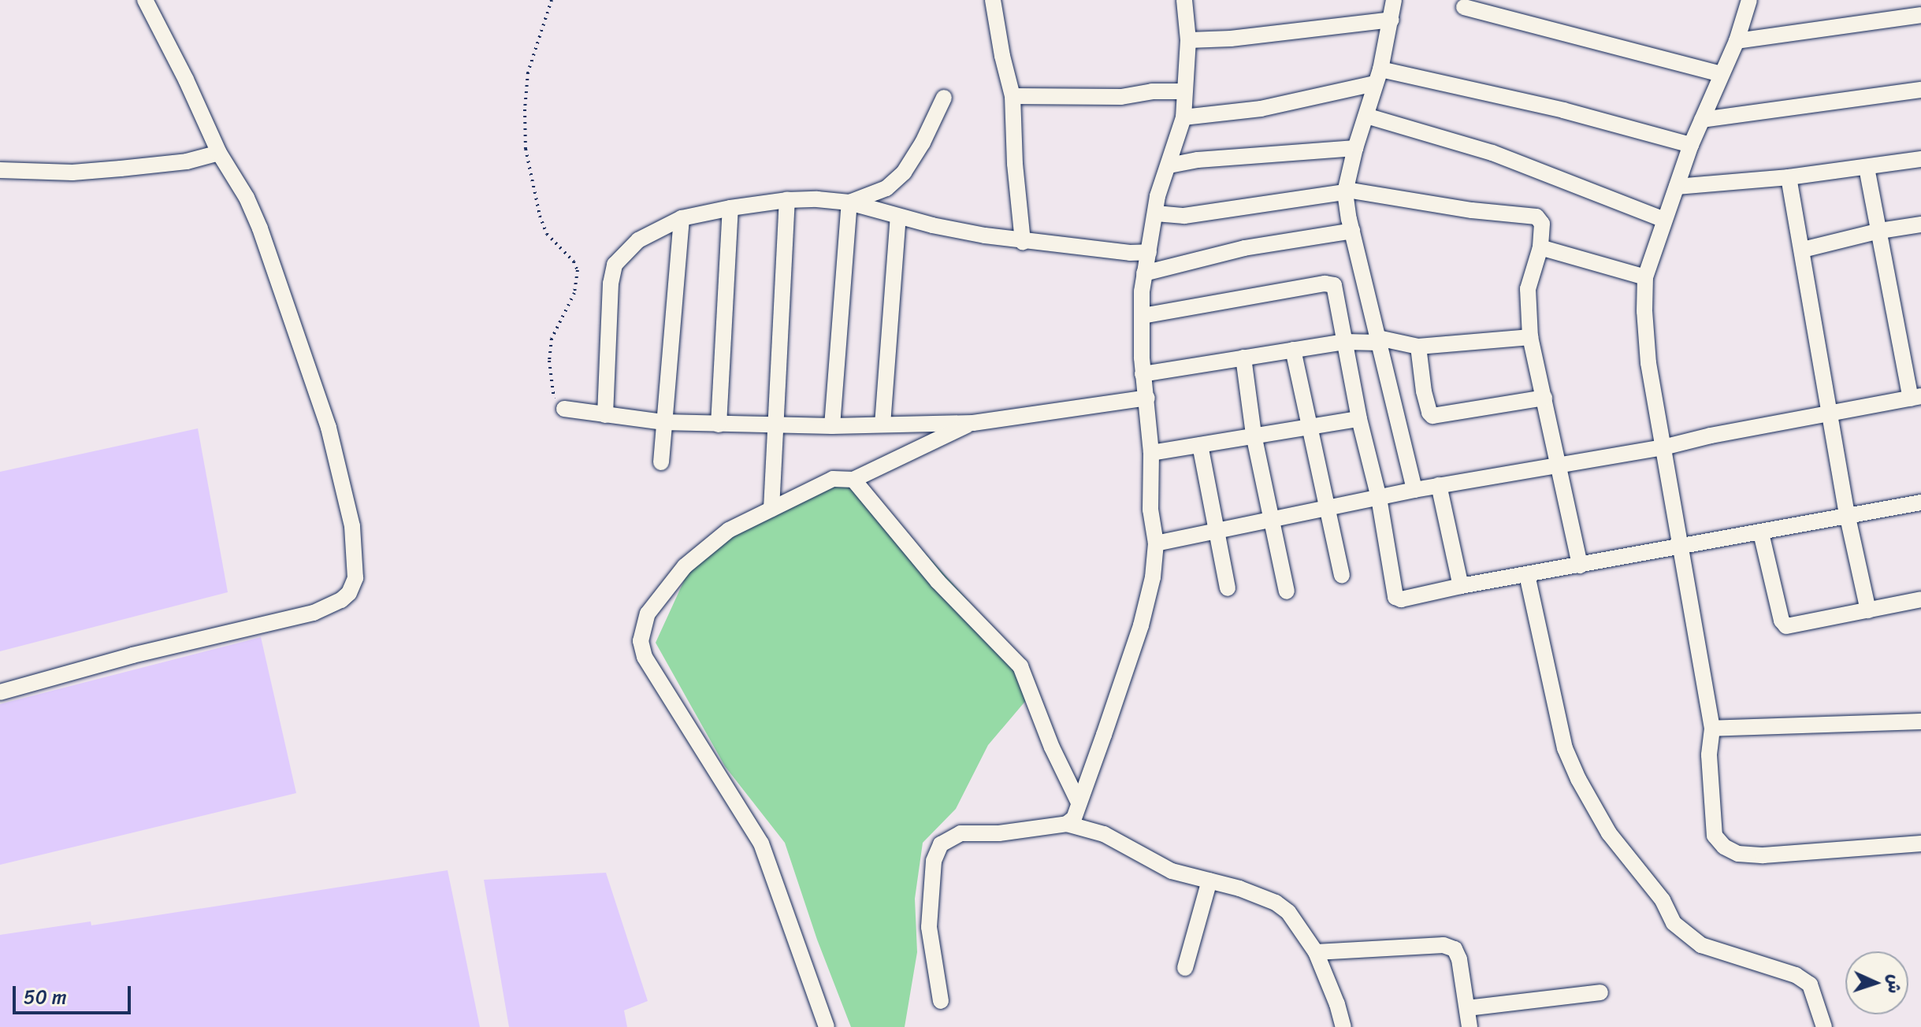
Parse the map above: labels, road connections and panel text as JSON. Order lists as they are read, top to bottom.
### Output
{
  "scale_bar": "50 m",
  "north": "right"
}
